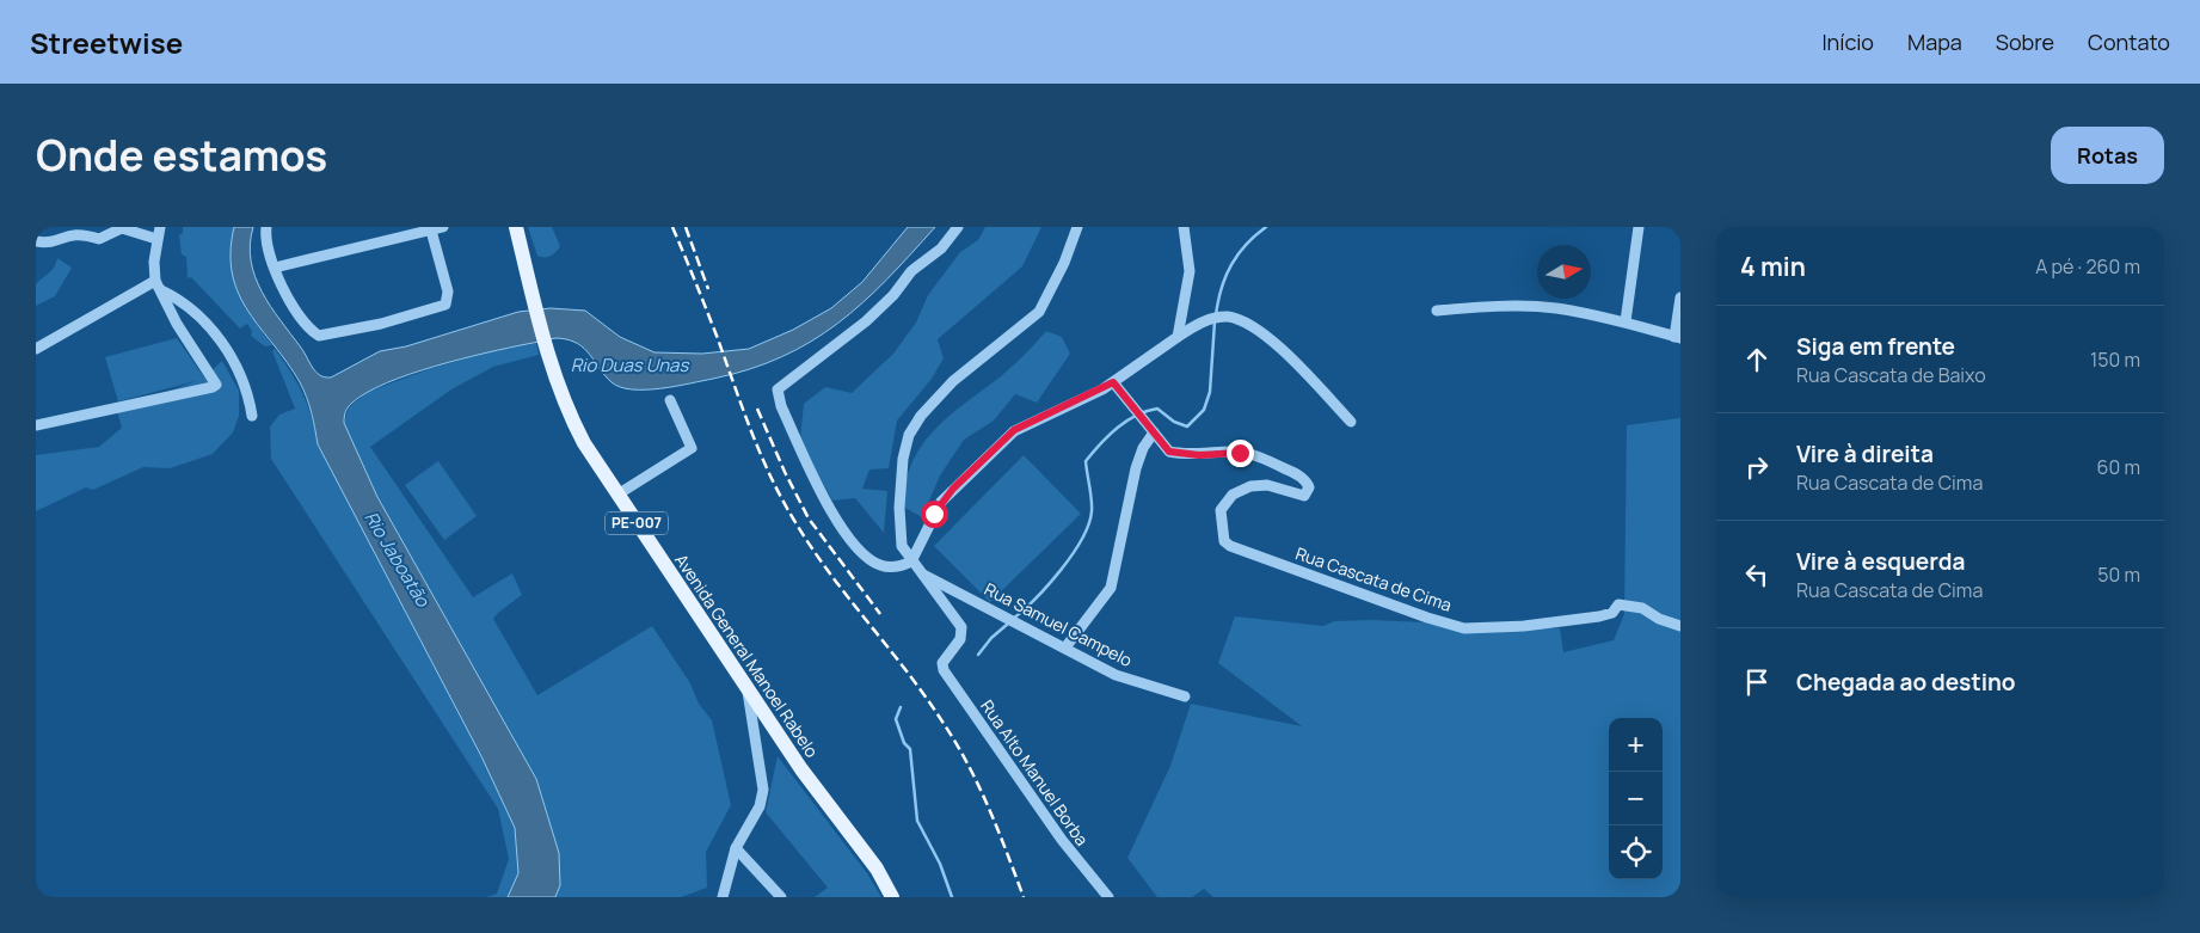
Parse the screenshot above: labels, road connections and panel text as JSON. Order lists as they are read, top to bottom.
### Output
{
  "streets": {
    "main road": ["PE-007", "Avenida General Manoel Rabelo"],
    "street": ["Rua Cascata de Cima", "Rua Samuel Campelo", "Rua Alto Manuel Borba"]
  },
  "crossings": [
    ["Rua Samuel Campelo", "Rua Alto Manuel Borba"]
  ],
  "water": ["Rio Duas Unas", "Rio Jaboatão"],
  "north": "right",
  "page": {
    "header": "Streetwise",
    "nav": [
      "Início",
      "Mapa",
      "Sobre",
      "Contato"
    ],
    "title": "Onde estamos",
    "buttons": "Rotas",
    "heading": ["4 min", "A pé · 260 m"],
    "list": [
      ["Siga em frente", "Rua Cascata de Baixo", "150 m"],
      ["Vire à direita", "Rua Cascata de Cima", "60 m"],
      ["Vire à esquerda", "Rua Cascata de Cima", "50 m"],
      "Chegada ao destino"
    ],
    "map_buttons": ["+", "−"]
  }
}
